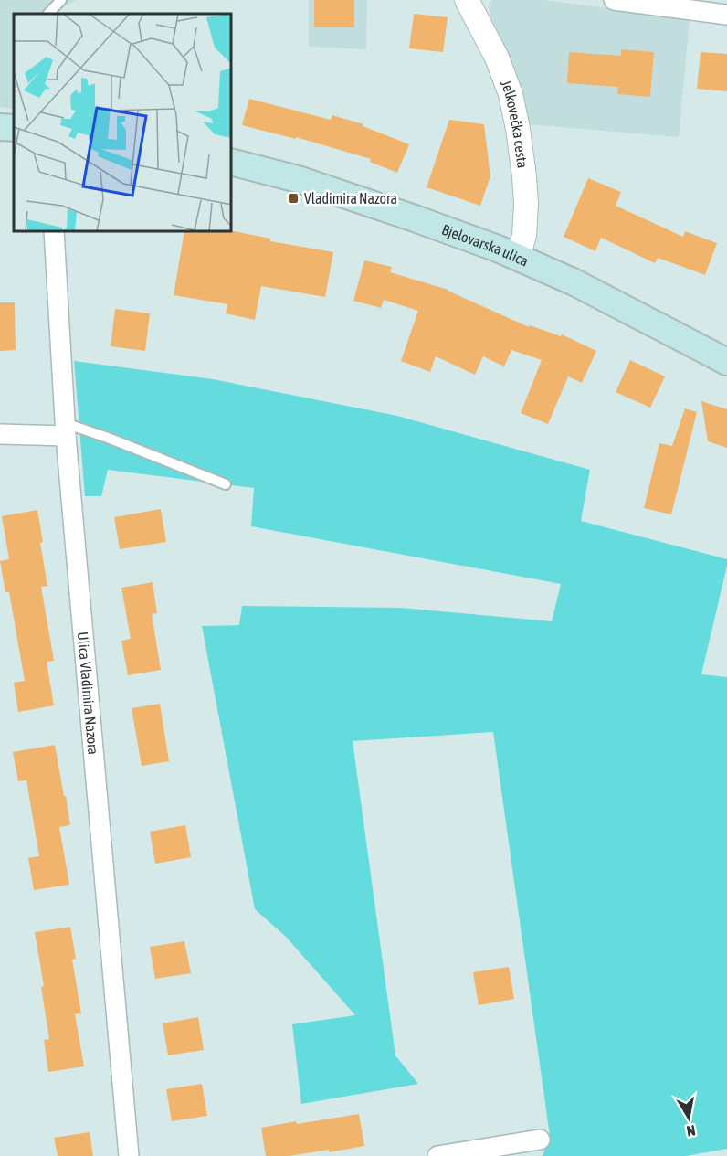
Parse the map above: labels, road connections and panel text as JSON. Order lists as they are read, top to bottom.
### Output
{
  "streets": {
    "main road": ["Bjelovarska ulica"],
    "street": ["Jelkovečka cesta", "Ulica Vladimira Nazora"]
  },
  "crossings": [
    ["Jelkovečka cesta", "Bjelovarska ulica"]
  ],
  "places": {
    "transit": ["Vladimira Nazora"]
  },
  "north": "bottom"
}
